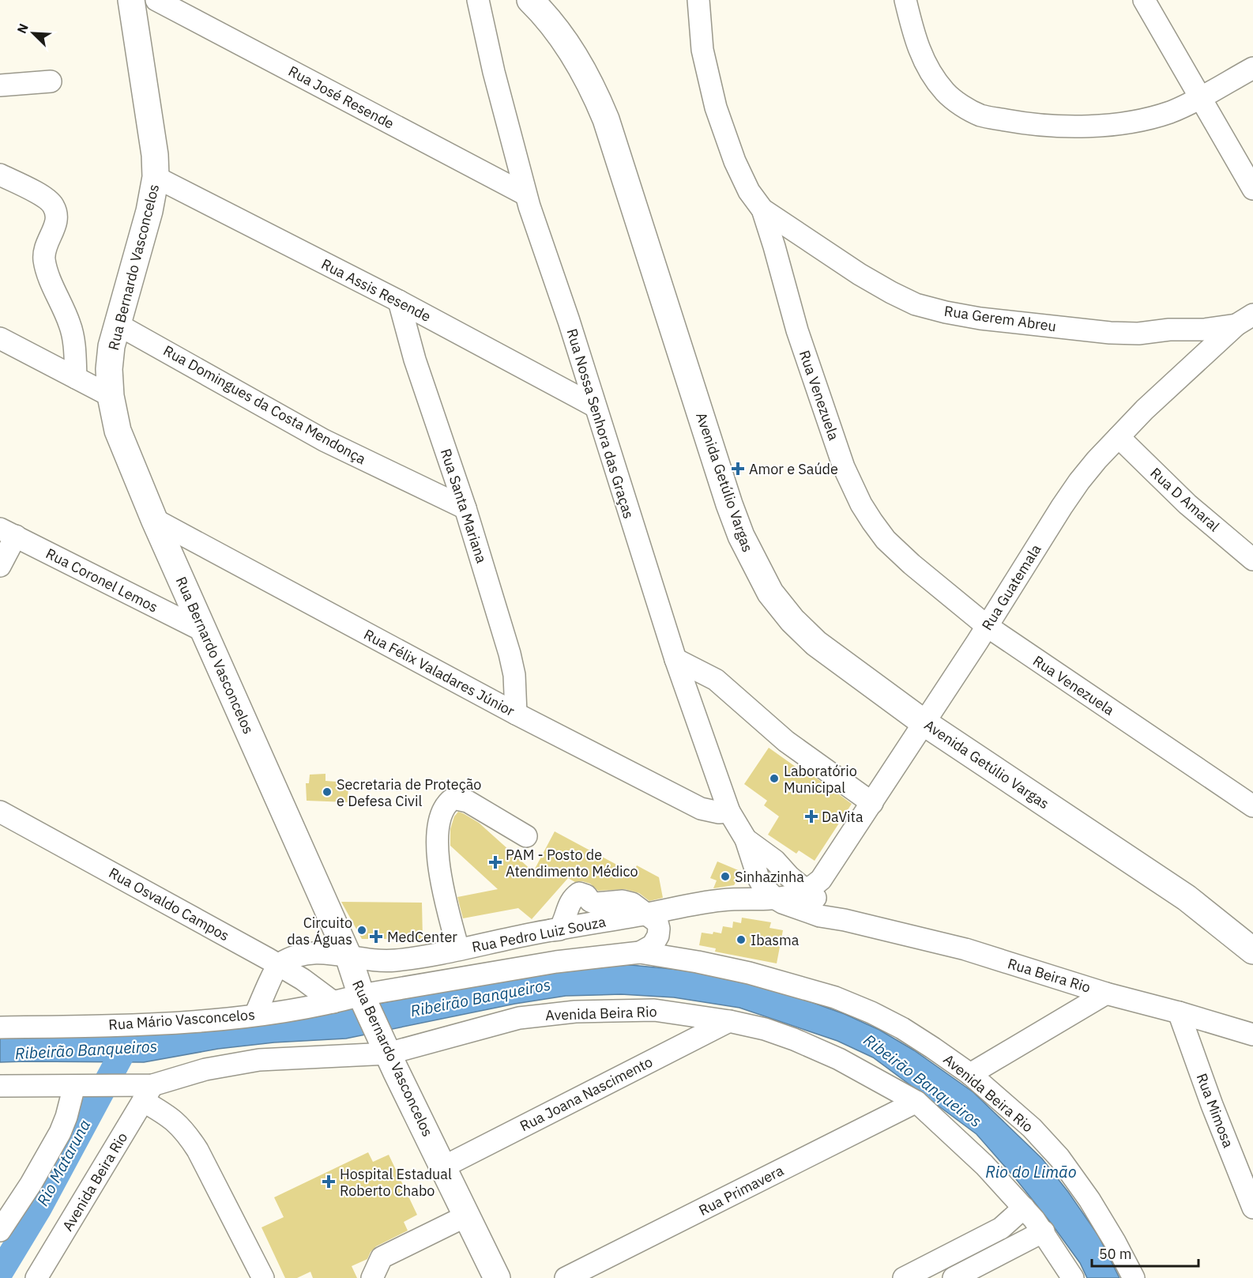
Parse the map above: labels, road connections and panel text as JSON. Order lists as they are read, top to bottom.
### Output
{
  "streets": {
    "main road": ["Rua Bernardo Vasconcelos", "Avenida Getúlio Vargas"],
    "street": [
      "Rua José Resende",
      "Rua Assis Resende",
      "Rua Gerem Abreu",
      "Rua Venezuela",
      "Rua Domingues da Costa Mendonça",
      "Rua Nossa Senhora das Graças",
      "Rua D Amaral",
      "Rua Santa Mariana",
      "Rua Coronel Lemos",
      "Rua Guatemala",
      "Rua Félix Valadares Júnior",
      "Rua Osvaldo Campos",
      "Rua Pedro Luiz Souza",
      "Rua Beira Rio",
      "Avenida Beira Rio",
      "Rua Mário Vasconcelos",
      "Rua Joana Nascimento",
      "Rua Mimosa",
      "Rua Primavera"
    ]
  },
  "crossings": [
    ["Rua José Resende", "Rua Nossa Senhora das Graças"],
    ["Rua Bernardo Vasconcelos", "Rua Assis Resende"],
    ["Rua Bernardo Vasconcelos", "Rua Domingues da Costa Mendonça"],
    ["Rua Bernardo Vasconcelos", "Rua Coronel Lemos"],
    ["Rua Bernardo Vasconcelos", "Rua Félix Valadares Júnior"],
    ["Rua Bernardo Vasconcelos", "Rua Pedro Luiz Souza"],
    ["Rua Bernardo Vasconcelos", "Avenida Beira Rio"],
    ["Rua Bernardo Vasconcelos", "Rua Mário Vasconcelos"],
    ["Rua Bernardo Vasconcelos", "Rua Joana Nascimento"],
    ["Rua Assis Resende", "Rua Nossa Senhora das Graças"],
    ["Rua Assis Resende", "Rua Santa Mariana"],
    ["Rua Gerem Abreu", "Rua Venezuela"],
    ["Rua Gerem Abreu", "Rua Guatemala"],
    ["Rua Venezuela", "Rua Guatemala"],
    ["Rua Domingues da Costa Mendonça", "Rua Santa Mariana"],
    ["Rua Nossa Senhora das Graças", "Rua Félix Valadares Júnior"],
    ["Rua Nossa Senhora das Graças", "Rua Beira Rio"],
    ["Avenida Getúlio Vargas", "Rua Guatemala"],
    ["Rua D Amaral", "Rua Guatemala"],
    ["Rua Santa Mariana", "Rua Félix Valadares Júnior"],
    ["Rua Guatemala", "Rua Beira Rio"],
    ["Rua Osvaldo Campos", "Rua Pedro Luiz Souza"],
    ["Rua Osvaldo Campos", "Rua Mário Vasconcelos"],
    ["Rua Pedro Luiz Souza", "Rua Beira Rio"],
    ["Rua Beira Rio", "Rua Mimosa"],
    ["Avenida Beira Rio", "Rua Mário Vasconcelos"],
    ["Avenida Beira Rio", "Rua Joana Nascimento"],
    ["Avenida Beira Rio", "Rua Primavera"]
  ],
  "water": ["Ribeirão Banqueiros", "Rio Mataruna", "Rio do Limão"],
  "places": {
    "health": [
      "Amor e Saúde",
      "DaVita",
      "PAM - Posto de Atendimento Médico",
      "MedCenter",
      "Hospital Estadual Roberto Chabo"
    ],
    "other": [
      "Laboratório Municipal",
      "Secretaria de Proteção e Defesa Civil",
      "Sinhazinha",
      "Circuito das Águas",
      "Ibasma"
    ]
  },
  "scale_bar": "50 m",
  "north": "top left"
}
